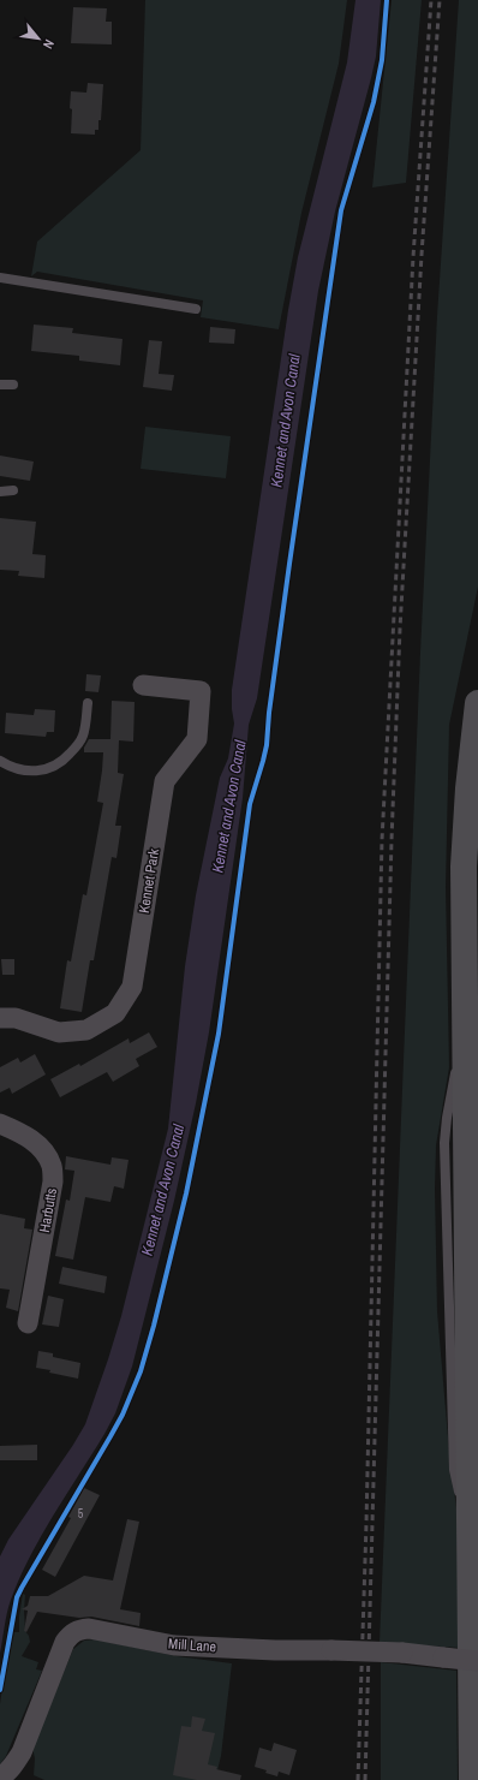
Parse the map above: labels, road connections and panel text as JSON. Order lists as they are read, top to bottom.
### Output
{
  "streets": {
    "street": ["Kennet Park", "Harbutts", "Mill Lane"]
  },
  "water": ["Kennet and Avon Canal"],
  "house_numbers": ["5"],
  "north": "bottom right"
}
